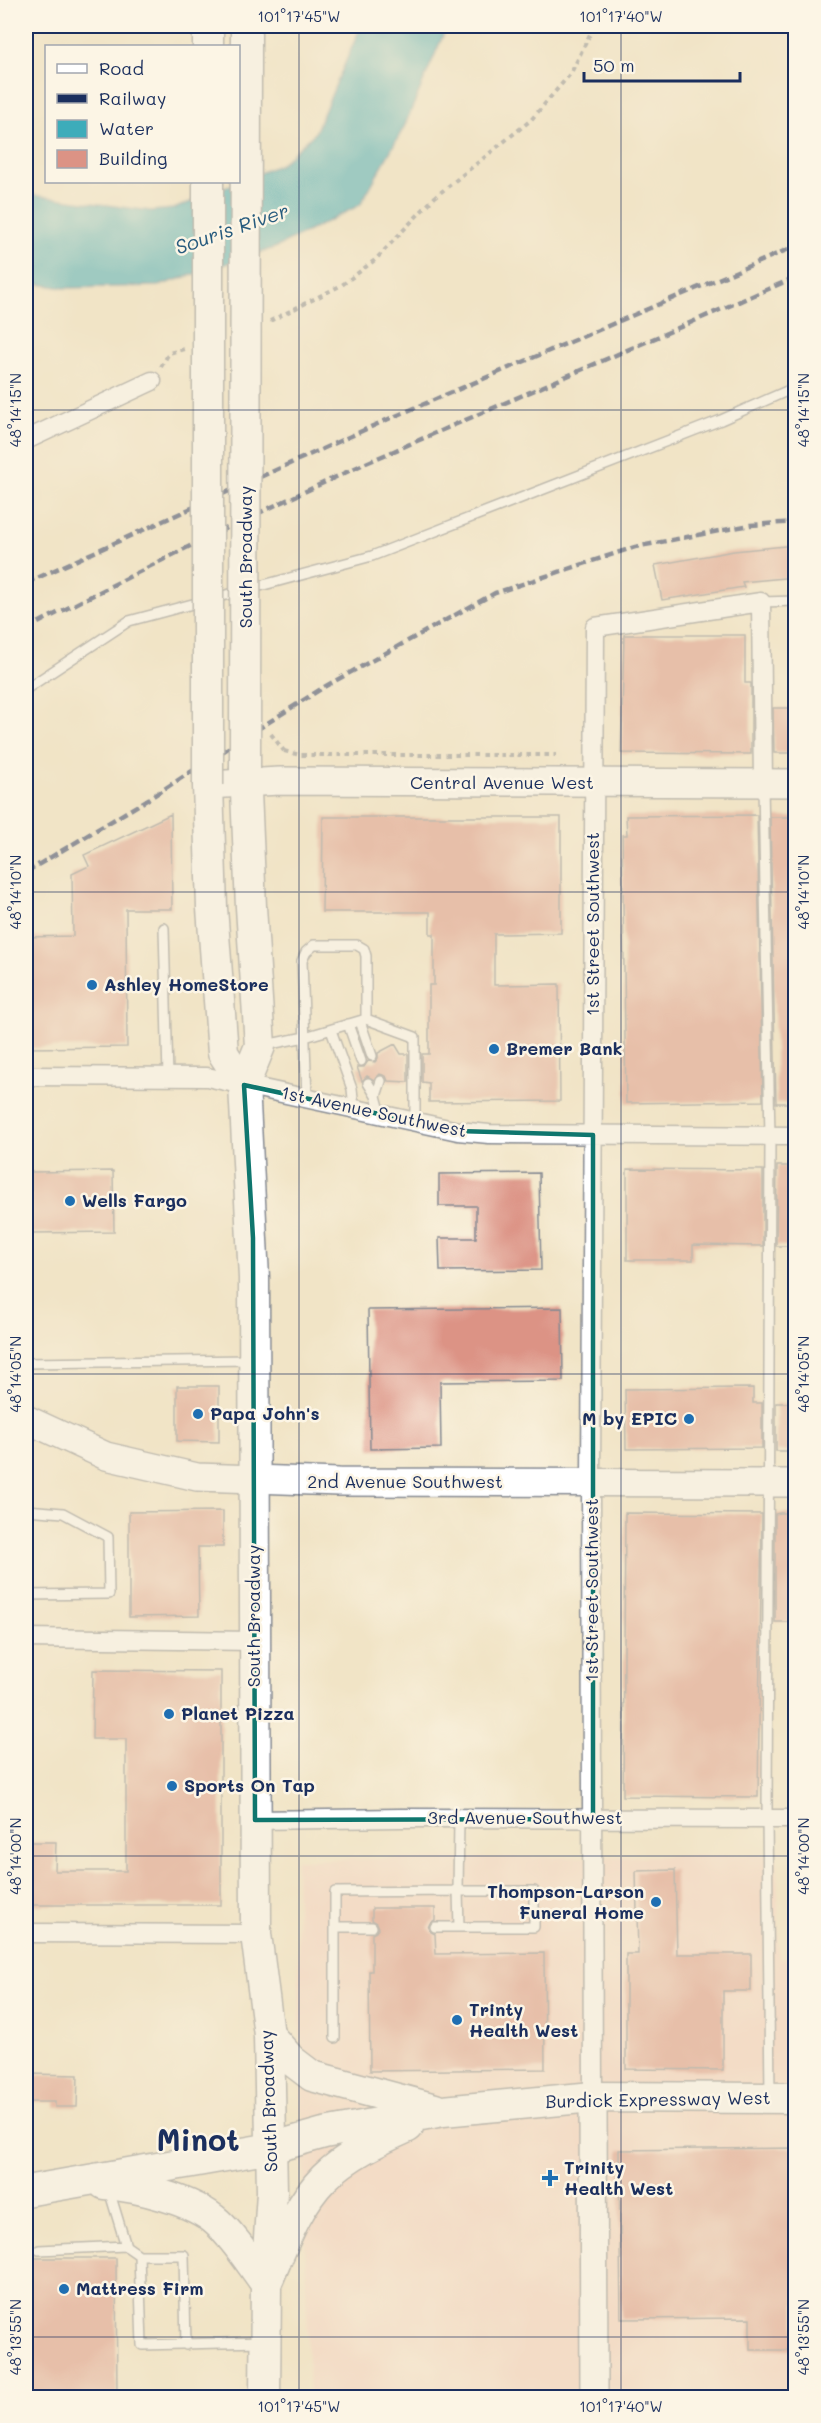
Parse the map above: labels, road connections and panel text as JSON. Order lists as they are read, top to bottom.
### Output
{
  "streets": {
    "main road": ["South Broadway", "Burdick Expressway West"],
    "street": [
      "Central Avenue West",
      "1st Street Southwest",
      "1st Avenue Southwest",
      "2nd Avenue Southwest",
      "3rd Avenue Southwest"
    ]
  },
  "crossings": [
    ["South Broadway", "Central Avenue West"],
    ["South Broadway", "1st Avenue Southwest"],
    ["South Broadway", "2nd Avenue Southwest"],
    ["South Broadway", "3rd Avenue Southwest"],
    ["South Broadway", "Burdick Expressway West"],
    ["Central Avenue West", "1st Street Southwest"],
    ["1st Street Southwest", "1st Avenue Southwest"],
    ["1st Street Southwest", "2nd Avenue Southwest"],
    ["1st Street Southwest", "3rd Avenue Southwest"],
    ["1st Street Southwest", "Burdick Expressway West"]
  ],
  "districts": ["Minot"],
  "water": ["Souris River"],
  "places": {
    "other": [
      "Ashley HomeStore",
      "Bremer Bank",
      "Wells Fargo",
      "Papa John's",
      "M by EPIC",
      "Planet Pizza",
      "Sports On Tap",
      "Thompson-Larson Funeral Home",
      "Trinty Health West",
      "Mattress Firm"
    ],
    "health": ["Trinity Health West"]
  },
  "legend": [
    "Road",
    "Railway",
    "Water",
    "Building"
  ],
  "scale_bar": "50 m",
  "coordinates": [
    "101°17'45\"W",
    "101°17'40\"W",
    "48°14'15\"N",
    "48°14'10\"N",
    "48°14'05\"N",
    "48°14'00\"N",
    "48°13'55\"N"
  ]
}
